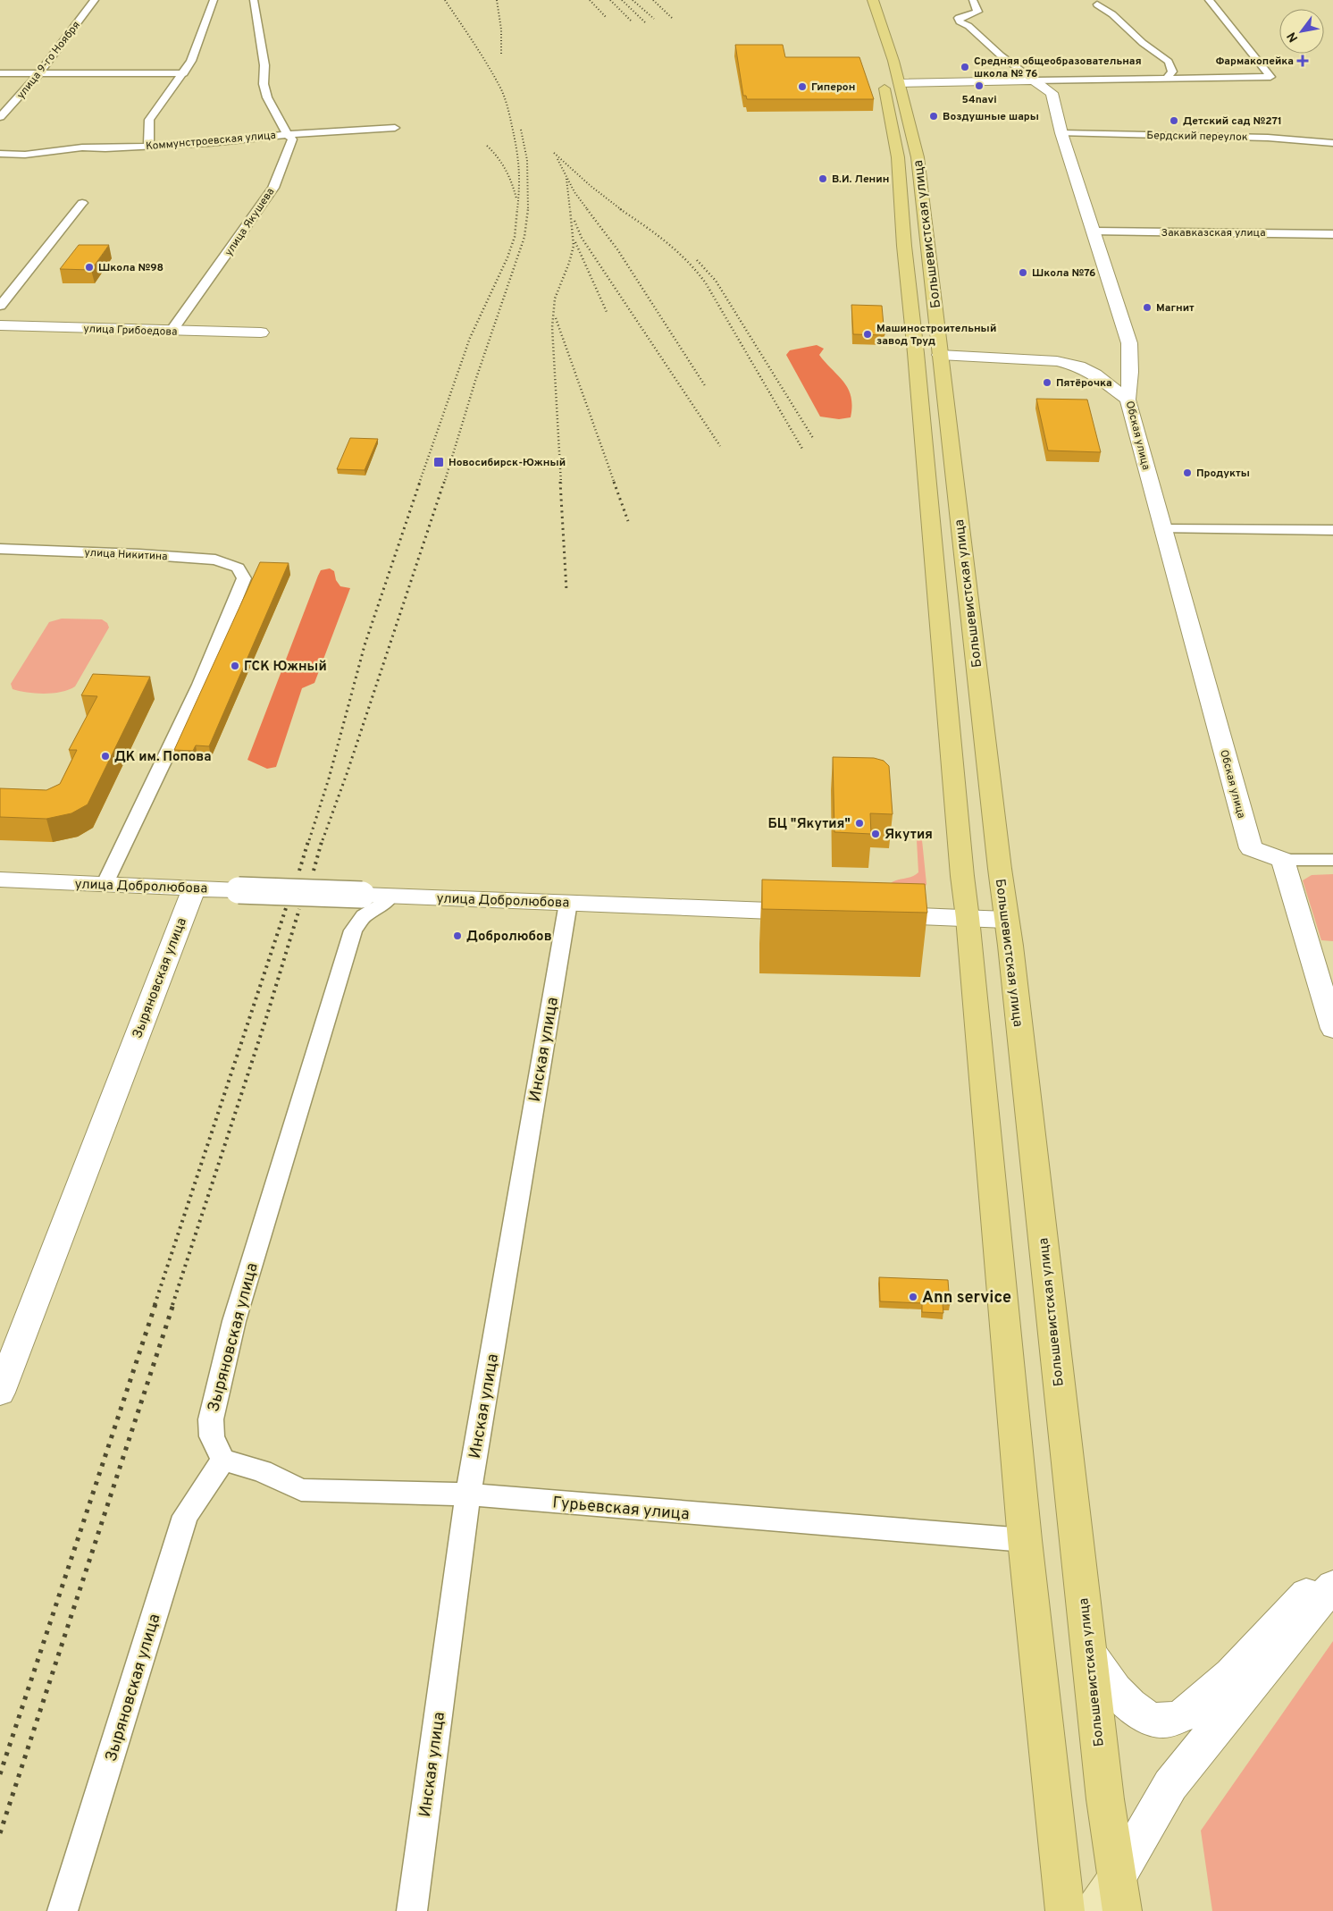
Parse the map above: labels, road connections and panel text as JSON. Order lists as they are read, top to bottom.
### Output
{
  "streets": {
    "highway": ["Большевистская улица"],
    "street": [
      "улица 9-го Ноября",
      "Бердский переулок",
      "Коммунстроевская улица",
      "улица Якушева",
      "Закавказская улица",
      "улица Грибоедова",
      "Обская улица",
      "улица Никитина",
      "улица Добролюбова",
      "Зыряновская улица",
      "Инская улица",
      "Гурьевская улица"
    ]
  },
  "crossings": [
    ["Бердский переулок", "Обская улица"],
    ["Коммунстроевская улица", "улица Якушева"],
    ["улица Якушева", "улица Грибоедова"],
    ["Закавказская улица", "Обская улица"],
    ["Большевистская улица", "Гурьевская улица"],
    ["улица Никитина", "улица Добролюбова"],
    ["улица Добролюбова", "Зыряновская улица"],
    ["улица Добролюбова", "Инская улица"],
    ["Зыряновская улица", "Гурьевская улица"],
    ["Инская улица", "Гурьевская улица"]
  ],
  "places": {
    "health": ["Фармакопейка"],
    "other": [
      "Средняя общеобразовательная школа № 76",
      "54navi",
      "Гиперон",
      "Воздушные шары",
      "Детский сад №271",
      "В.И. Ленин",
      "Школа №98",
      "Школа №76",
      "Магнит",
      "Машиностроительный завод Труд",
      "Пятёрочка",
      "Продукты",
      "ГСК Южный",
      "ДК им. Попова",
      "БЦ \"Якутия\"",
      "Якутия",
      "Добролюбов",
      "Ann service"
    ],
    "transit": ["Новосибирск-Южный"]
  },
  "north": "bottom left"
}
